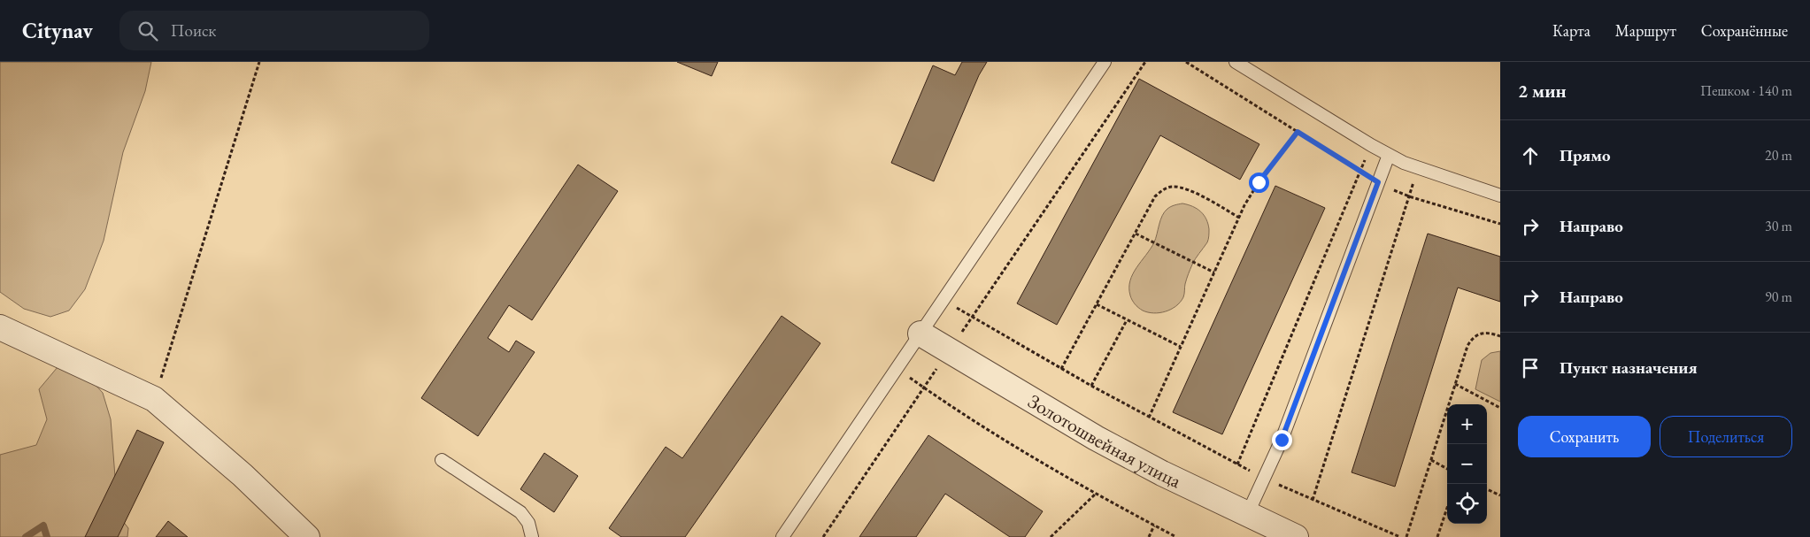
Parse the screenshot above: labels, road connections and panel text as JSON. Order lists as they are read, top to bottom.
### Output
{
  "streets": {
    "street": ["Золотошвейная улица"]
  },
  "page": {
    "header": "Citynav",
    "search": "Поиск",
    "nav": ["Карта", "Маршрут", "Сохранённые"],
    "heading": ["2 мин", "Пешком · 140 m"],
    "list": [
      ["Прямо", "20 m"],
      ["Направо", "30 m"],
      ["Направо", "90 m"],
      "Пункт назначения"
    ],
    "buttons": ["Сохранить", "Поделиться"],
    "map_buttons": ["+", "−"]
  }
}
